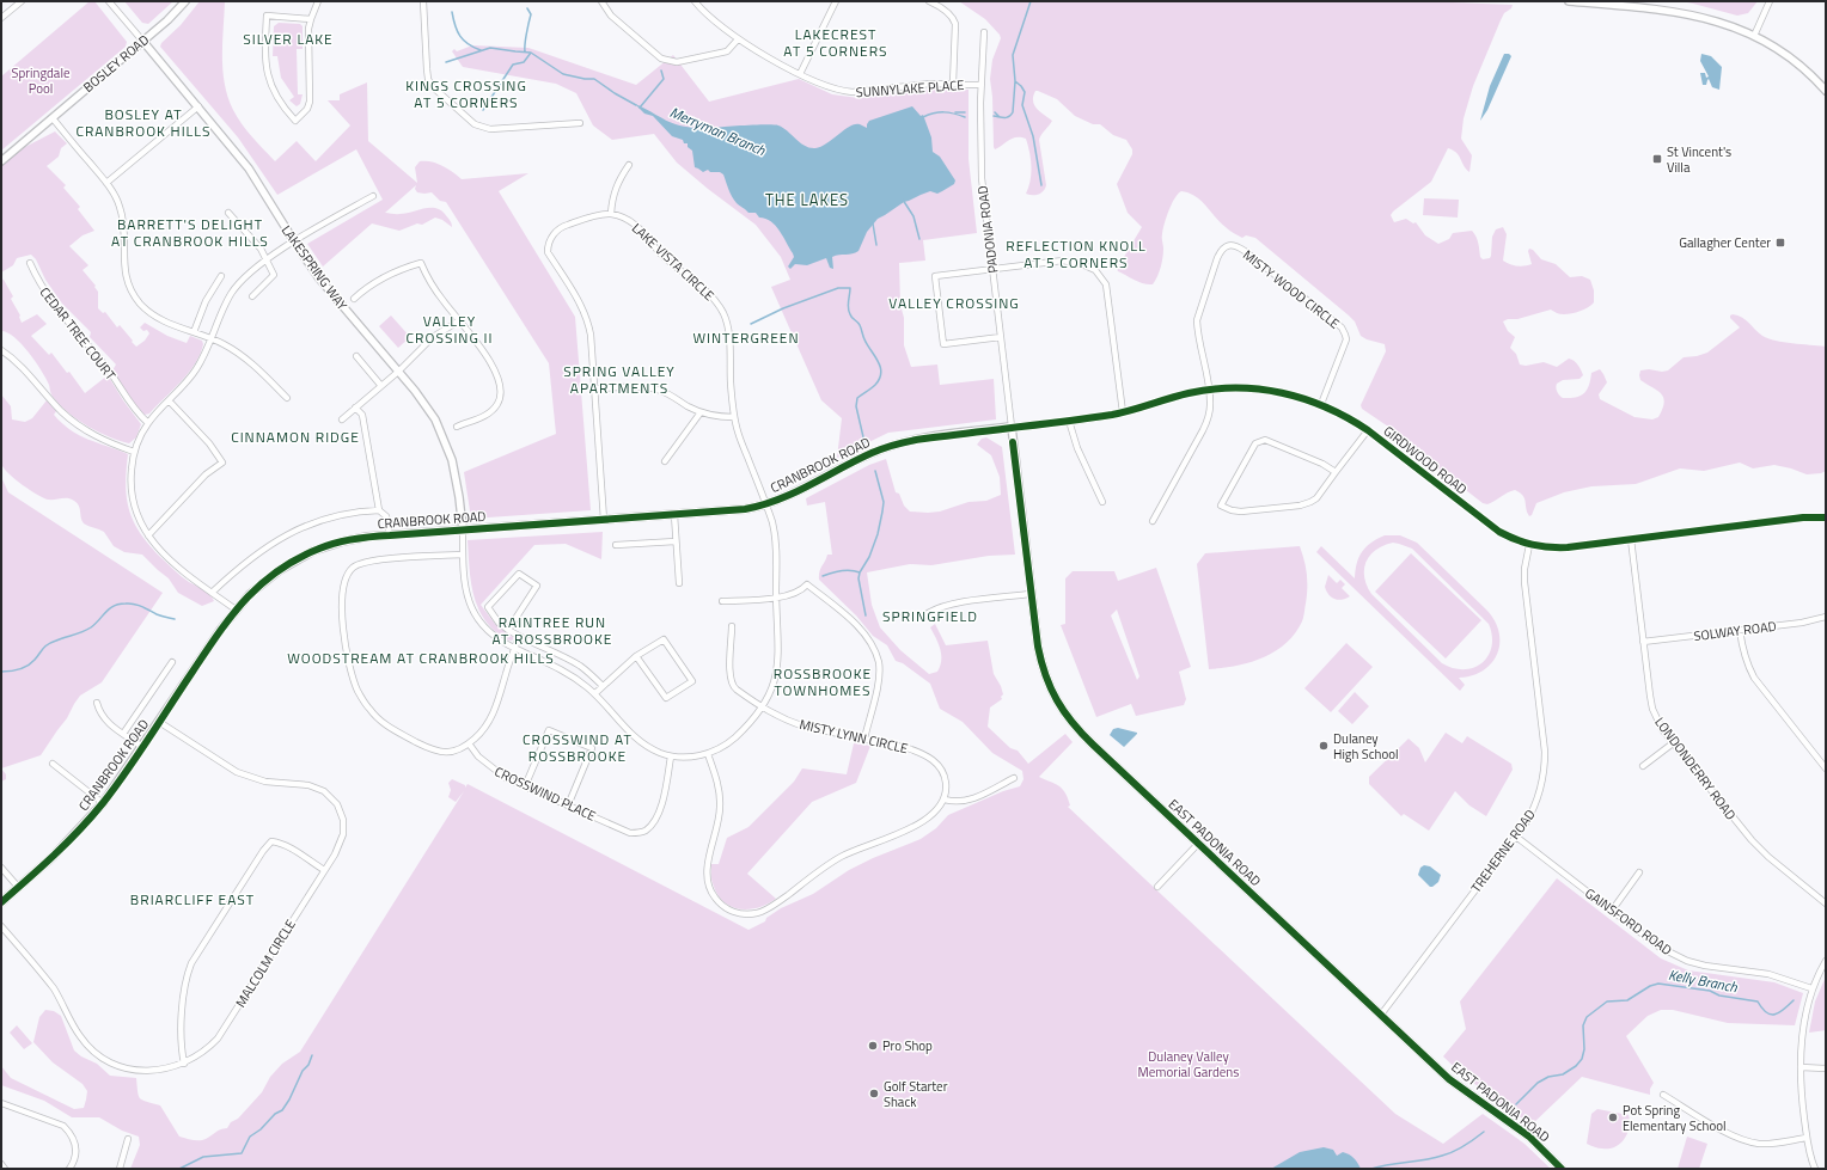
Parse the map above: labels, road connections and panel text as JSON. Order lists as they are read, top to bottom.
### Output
{
  "streets": {
    "street": [
      "BOSLEY ROAD",
      "SUNNYLAKE PLACE",
      "PADONIA ROAD",
      "LAKE VISTA CIRCLE",
      "LAKESPRING WAY",
      "MISTY WOOD CIRCLE",
      "CEDAR TREE COURT",
      "GIRDWOOD ROAD",
      "CRANBROOK ROAD",
      "SOLWAY ROAD",
      "MISTY LYNN CIRCLE",
      "LONDONDERRY ROAD",
      "CROSSWIND PLACE",
      "EAST PADONIA ROAD",
      "TREHERNE ROAD",
      "GAINSFORD ROAD",
      "MALCOLM CIRCLE"
    ]
  },
  "crossings": [
    ["BOSLEY ROAD", "LAKESPRING WAY"],
    ["SUNNYLAKE PLACE", "PADONIA ROAD"],
    ["PADONIA ROAD", "GIRDWOOD ROAD"],
    ["PADONIA ROAD", "CRANBROOK ROAD"],
    ["PADONIA ROAD", "EAST PADONIA ROAD"],
    ["LAKE VISTA CIRCLE", "CRANBROOK ROAD"],
    ["LAKE VISTA CIRCLE", "MISTY LYNN CIRCLE"],
    ["LAKESPRING WAY", "CRANBROOK ROAD"],
    ["MISTY WOOD CIRCLE", "GIRDWOOD ROAD"],
    ["GIRDWOOD ROAD", "CRANBROOK ROAD"],
    ["GIRDWOOD ROAD", "LONDONDERRY ROAD"],
    ["GIRDWOOD ROAD", "EAST PADONIA ROAD"],
    ["GIRDWOOD ROAD", "TREHERNE ROAD"],
    ["CRANBROOK ROAD", "EAST PADONIA ROAD"],
    ["CRANBROOK ROAD", "MALCOLM CIRCLE"],
    ["SOLWAY ROAD", "LONDONDERRY ROAD"],
    ["EAST PADONIA ROAD", "TREHERNE ROAD"],
    ["TREHERNE ROAD", "GAINSFORD ROAD"]
  ],
  "districts": [
    "LAKECREST AT 5 CORNERS",
    "SILVER LAKE",
    "KINGS CROSSING AT 5 CORNERS",
    "BOSLEY AT CRANBROOK HILLS",
    "THE LAKES",
    "BARRETT'S DELIGHT AT CRANBROOK HILLS",
    "REFLECTION KNOLL AT 5 CORNERS",
    "VALLEY CROSSING",
    "VALLEY CROSSING II",
    "WINTERGREEN",
    "SPRING VALLEY APARTMENTS",
    "CINNAMON RIDGE",
    "SPRINGFIELD",
    "RAINTREE RUN AT ROSSBROOKE",
    "WOODSTREAM AT CRANBROOK HILLS",
    "ROSSBROOKE TOWNHOMES",
    "CROSSWIND AT ROSSBROOKE",
    "BRIARCLIFF EAST"
  ],
  "water": ["Merryman Branch", "Kelly Branch"],
  "parks": ["Springdale Pool", "Dulaney Valley Memorial Gardens"],
  "places": {
    "transit": ["St Vincent's Villa", "Gallagher Center"],
    "other": [
      "Dulaney High School",
      "Pro Shop",
      "Golf Starter Shack",
      "Pot Spring Elementary School"
    ]
  }
}
